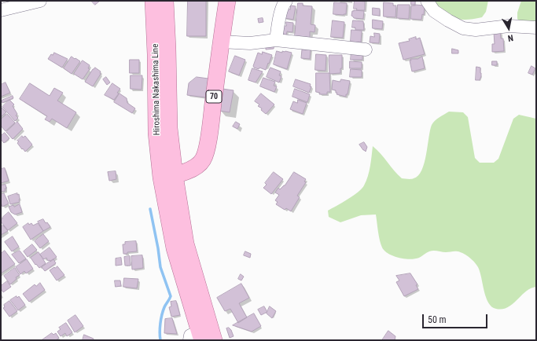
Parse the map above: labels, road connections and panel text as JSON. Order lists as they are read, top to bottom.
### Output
{
  "streets": {
    "main road": ["Hiroshima Nakashima Line", "70"]
  },
  "crossings": [
    ["Hiroshima Nakashima Line", "70"]
  ],
  "scale_bar": "50 m",
  "north": "bottom"
}
